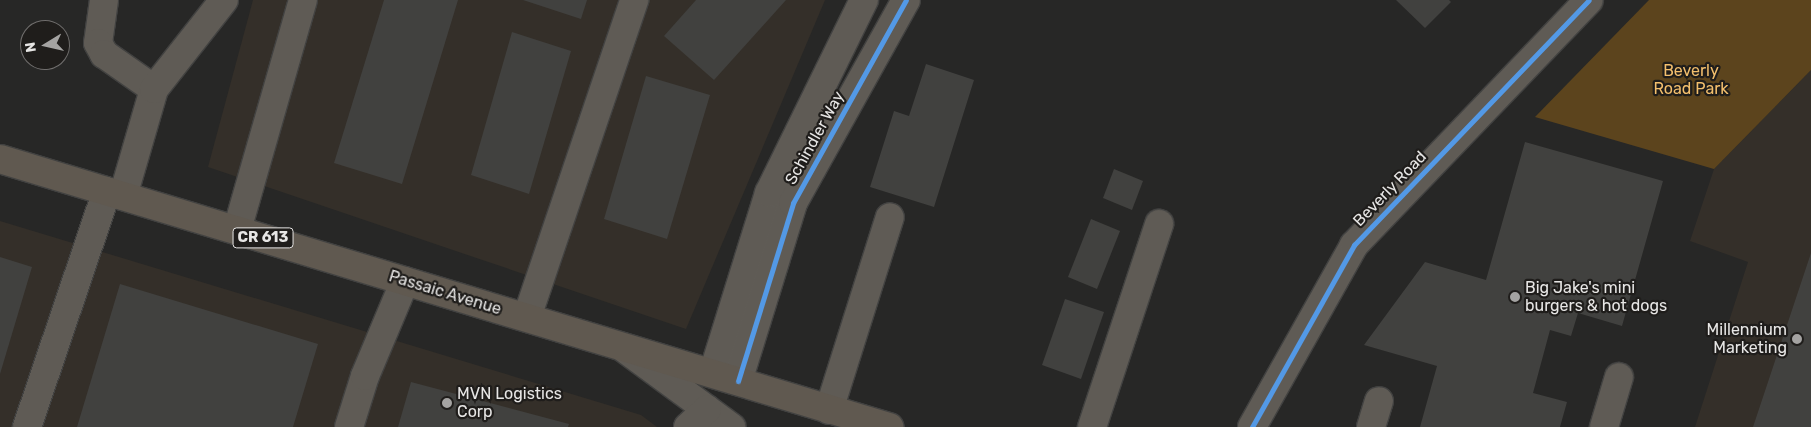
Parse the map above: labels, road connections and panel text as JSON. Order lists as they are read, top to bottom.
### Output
{
  "streets": {
    "main road": ["CR 613", "Passaic Avenue"],
    "street": ["Schindler Way", "Beverly Road"]
  },
  "crossings": [
    ["Schindler Way", "Passaic Avenue"]
  ],
  "parks": ["Beverly Road Park"],
  "places": ["Big Jake's mini burgers & hot dogs", "Millennium Marketing", "MVN Logistics Corp"],
  "north": "left"
}
